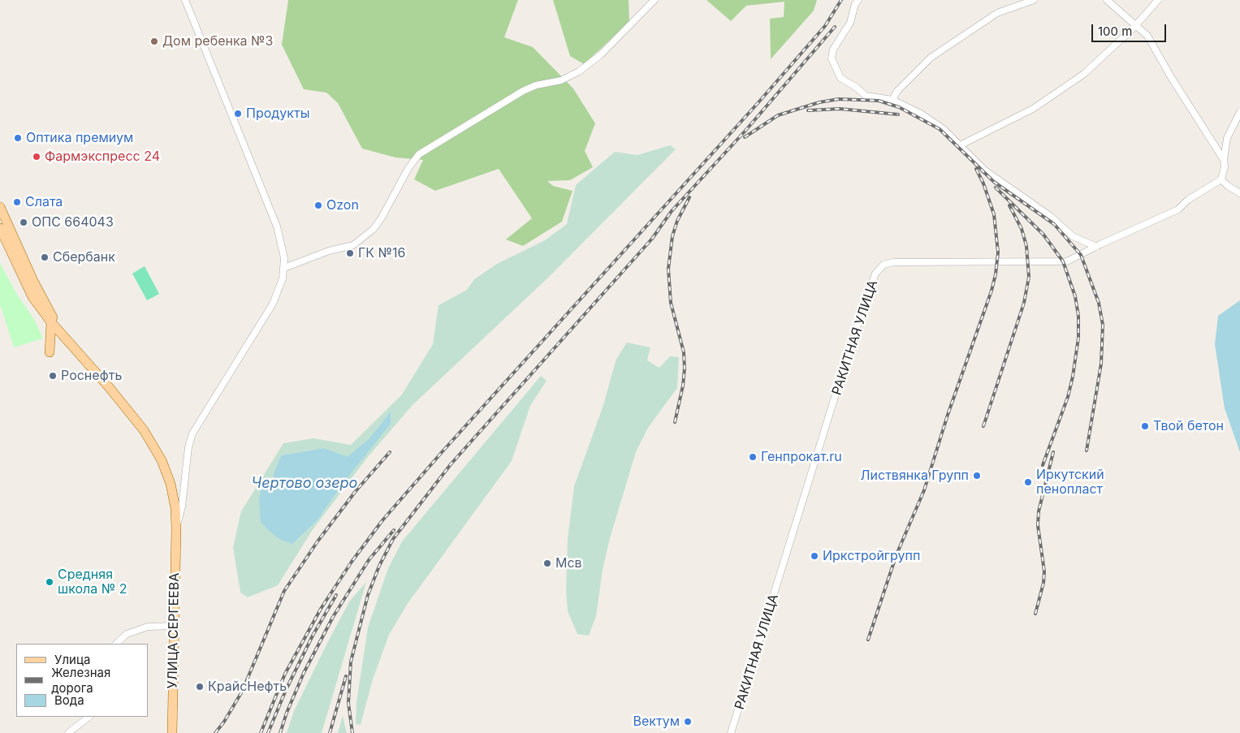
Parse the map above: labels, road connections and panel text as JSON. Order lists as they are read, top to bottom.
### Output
{
  "streets": {
    "main road": ["УЛИЦА СЕРГЕЕВА"],
    "street": ["РАКИТНАЯ УЛИЦА"]
  },
  "water": ["Чертово озеро"],
  "places": [
    "Дом ребенка №3",
    "Продукты",
    "Оптика премиум",
    "Фармэкспресс 24",
    "Слата",
    "Ozon",
    "ОПС 664043",
    "ГК №16",
    "Сбербанк",
    "Роснефть",
    "Твой бетон",
    "Генпрокат.ru",
    "Листвянка Групп",
    "Иркутский пенопласт",
    "Иркстройгрупп",
    "Мсв",
    "Средняя школа № 2",
    "КрайсНефть",
    "Вектум"
  ],
  "legend": ["Улица", "Железная дорога", "Вода"],
  "scale_bar": "100 m"
}
